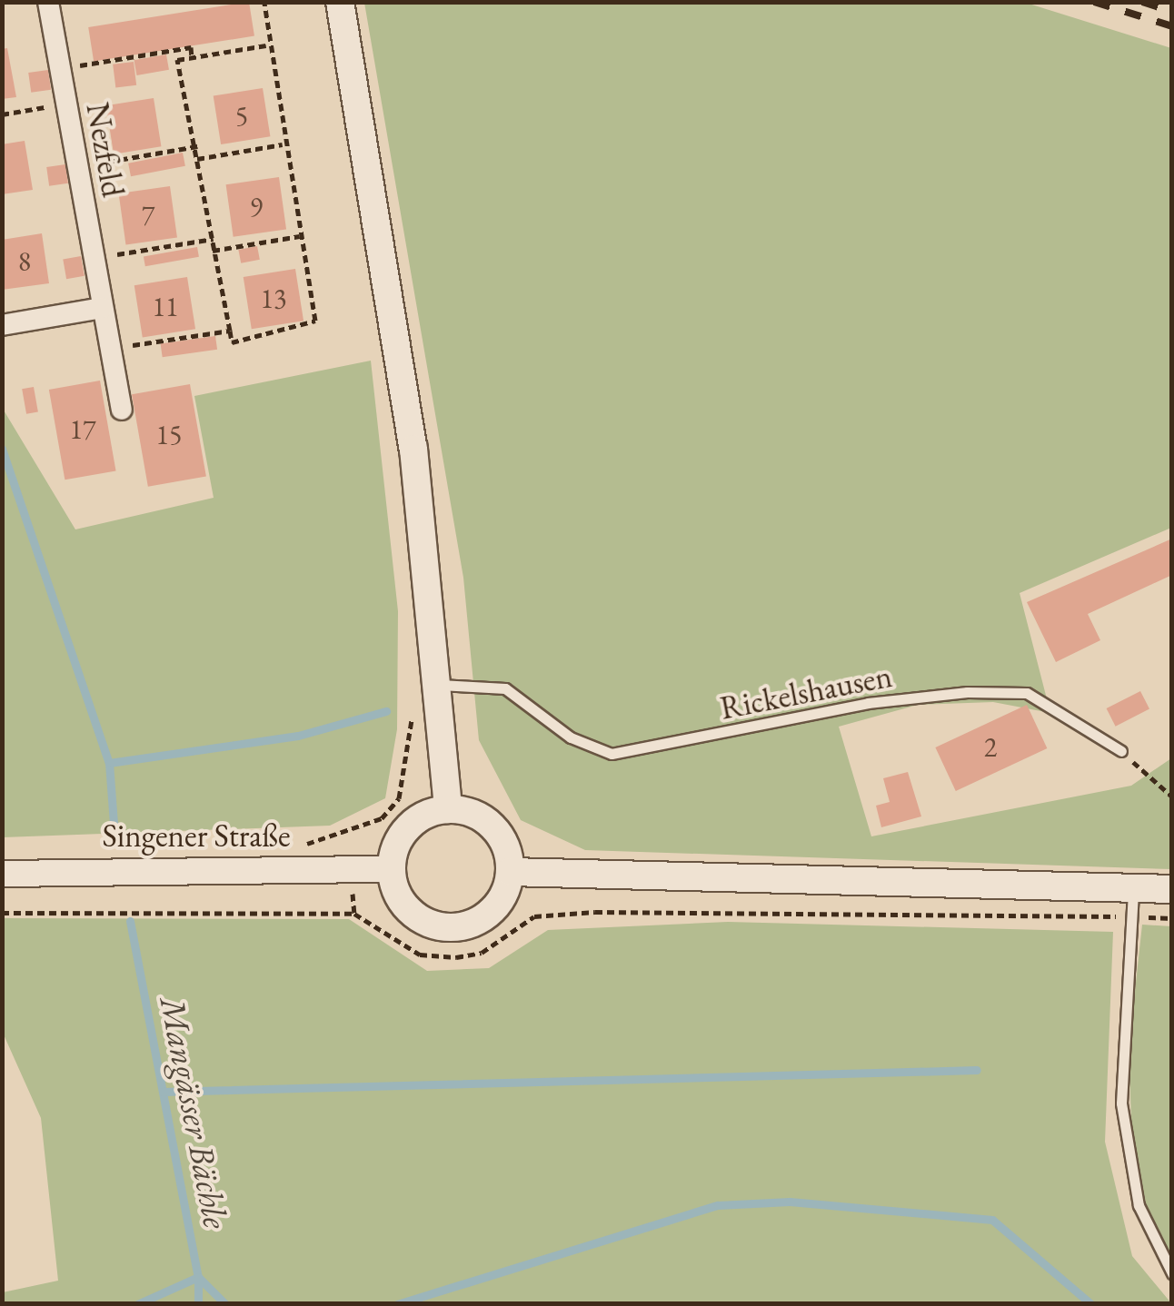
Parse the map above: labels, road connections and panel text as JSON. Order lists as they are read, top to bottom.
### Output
{
  "streets": {
    "street": ["Nezfeld", "Singener Straße"],
    "lane": ["Rickelshausen"]
  },
  "water": ["Mangässer Bächle"],
  "house_numbers": [
    "5",
    "9",
    "7",
    "8",
    "13",
    "11",
    "17",
    "15",
    "2"
  ]
}
